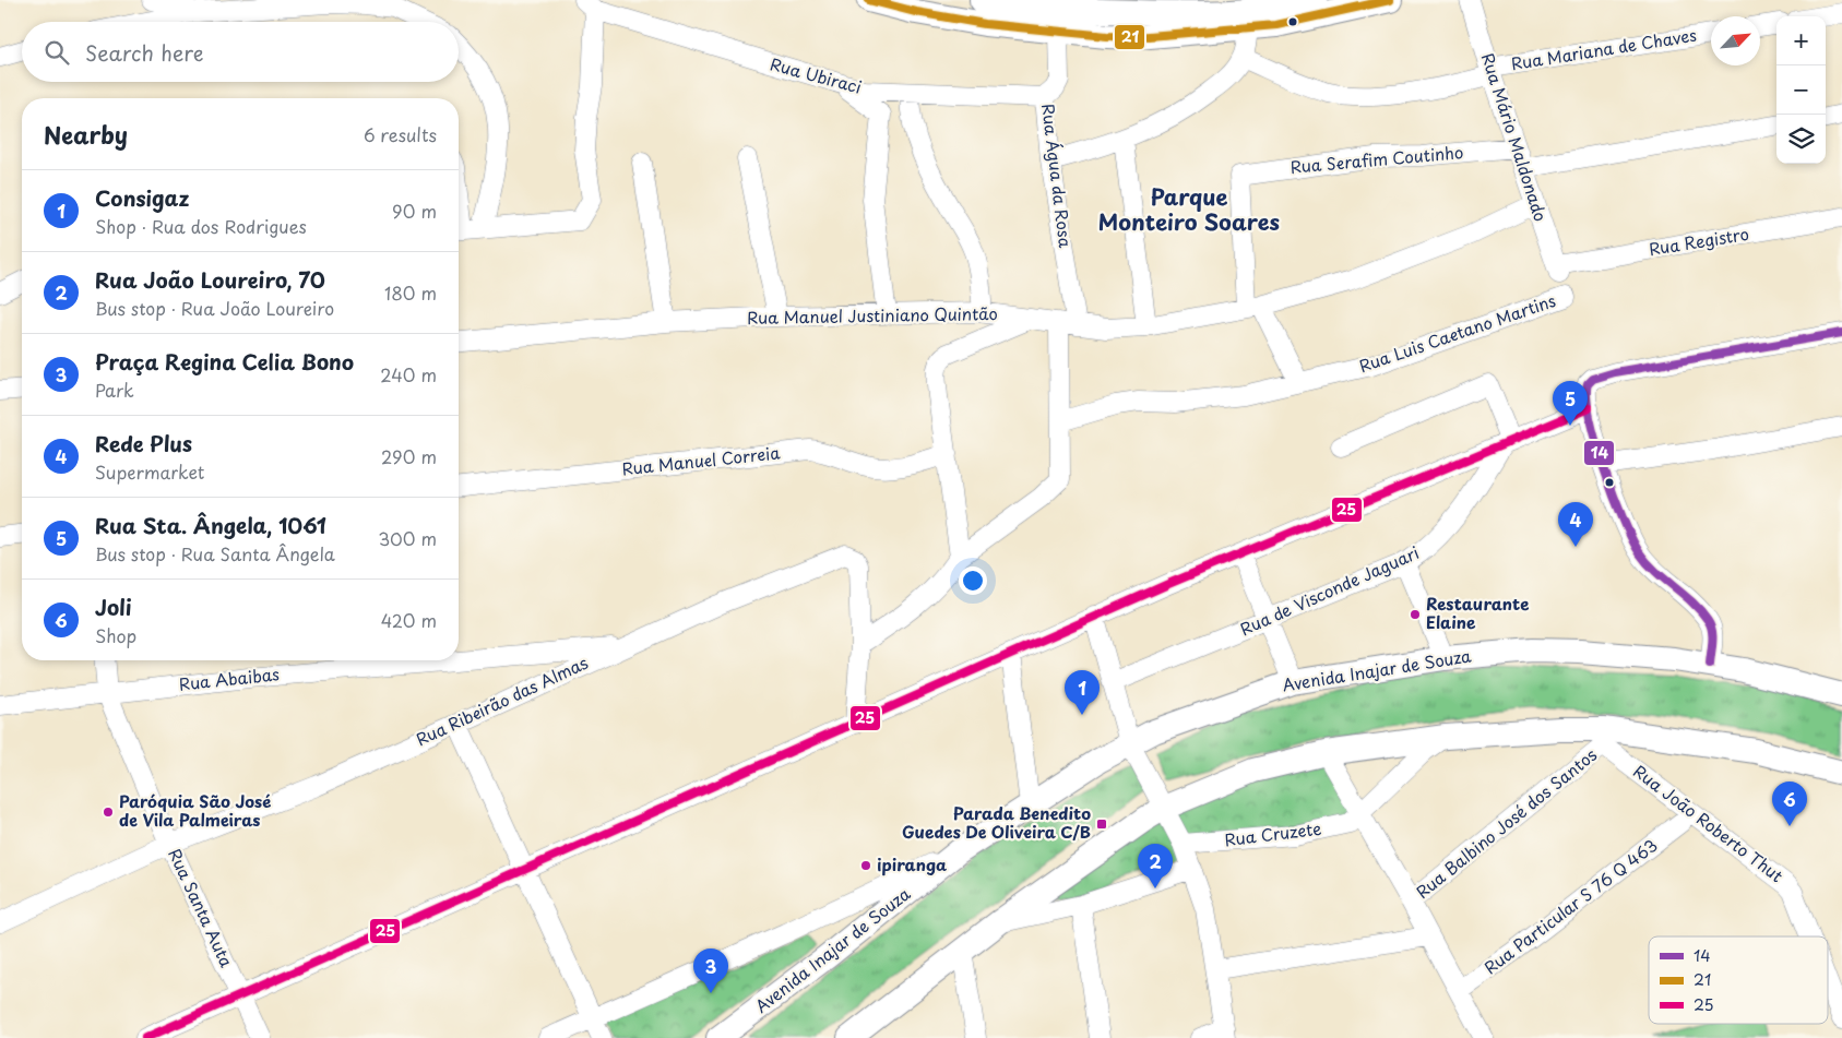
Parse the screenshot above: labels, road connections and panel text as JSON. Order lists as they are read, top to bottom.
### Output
{
  "streets": {
    "main road": ["Avenida Inajar de Souza"],
    "street": [
      "Rua Mariana de Chaves",
      "Rua Ubiraci",
      "Rua Mário Maldonado",
      "Rua Serafim Coutinho",
      "Rua Água da Rosa",
      "Rua Registro",
      "Rua Manuel Justiniano Quintão",
      "Rua Luis Caetano Martins",
      "Rua Manuel Correia",
      "Rua de Visconde Jaguari",
      "Rua Abaibas",
      "Rua Ribeirão das Almas",
      "Rua Balbino José dos Santos",
      "Rua João Roberto Thut",
      "Rua Cruzete",
      "Rua Particular S 76 Q 463",
      "Rua Santa Auta"
    ]
  },
  "crossings": [
    ["Rua Mariana de Chaves", "Rua Mário Maldonado"],
    ["Rua Ubiraci", "Rua Água da Rosa"],
    ["Rua Mário Maldonado", "Rua Serafim Coutinho"],
    ["Rua Mário Maldonado", "Rua Registro"],
    ["Rua Mário Maldonado", "Rua Manuel Justiniano Quintão"],
    ["Rua Serafim Coutinho", "Rua Manuel Justiniano Quintão"],
    ["Rua Água da Rosa", "Rua Manuel Justiniano Quintão"],
    ["Rua Água da Rosa", "Rua Luis Caetano Martins"],
    ["Rua Abaibas", "Rua Ribeirão das Almas"],
    ["Rua Abaibas", "Rua Santa Auta"],
    ["Rua Ribeirão das Almas", "Rua Santa Auta"],
    ["Rua Balbino José dos Santos", "Rua João Roberto Thut"]
  ],
  "districts": ["Parque Monteiro Soares"],
  "places": {
    "other": ["Restaurante Elaine", "Paróquia São José de Vila Palmeiras", "ipiranga"],
    "transit": ["Parada Benedito Guedes De Oliveira C/B"]
  },
  "lines": ["transit line 21", "transit line 14", "transit line 25"],
  "legend": ["14", "21", "25"],
  "north": "top right",
  "page": {
    "map_buttons": ["+", "−"],
    "search": "Search here",
    "heading": ["Nearby", "6 results"],
    "list": [
      {
        "mark": "1",
        "name": "Consigaz",
        "note": "Shop · Rua dos Rodrigues",
        "value": "90 m"
      },
      {
        "mark": "2",
        "name": "Rua João Loureiro, 70",
        "note": "Bus stop · Rua João Loureiro",
        "value": "180 m"
      },
      {
        "mark": "3",
        "name": "Praça Regina Celia Bono",
        "note": "Park",
        "value": "240 m"
      },
      {
        "mark": "4",
        "name": "Rede Plus",
        "note": "Supermarket",
        "value": "290 m"
      },
      {
        "mark": "5",
        "name": "Rua Sta. Ângela, 1061",
        "note": "Bus stop · Rua Santa Ângela",
        "value": "300 m"
      },
      {
        "mark": "6",
        "name": "Joli",
        "note": "Shop",
        "value": "420 m"
      }
    ],
    "pins": [
      "5",
      "4",
      "1",
      "6",
      "2",
      "3"
    ]
  }
}
